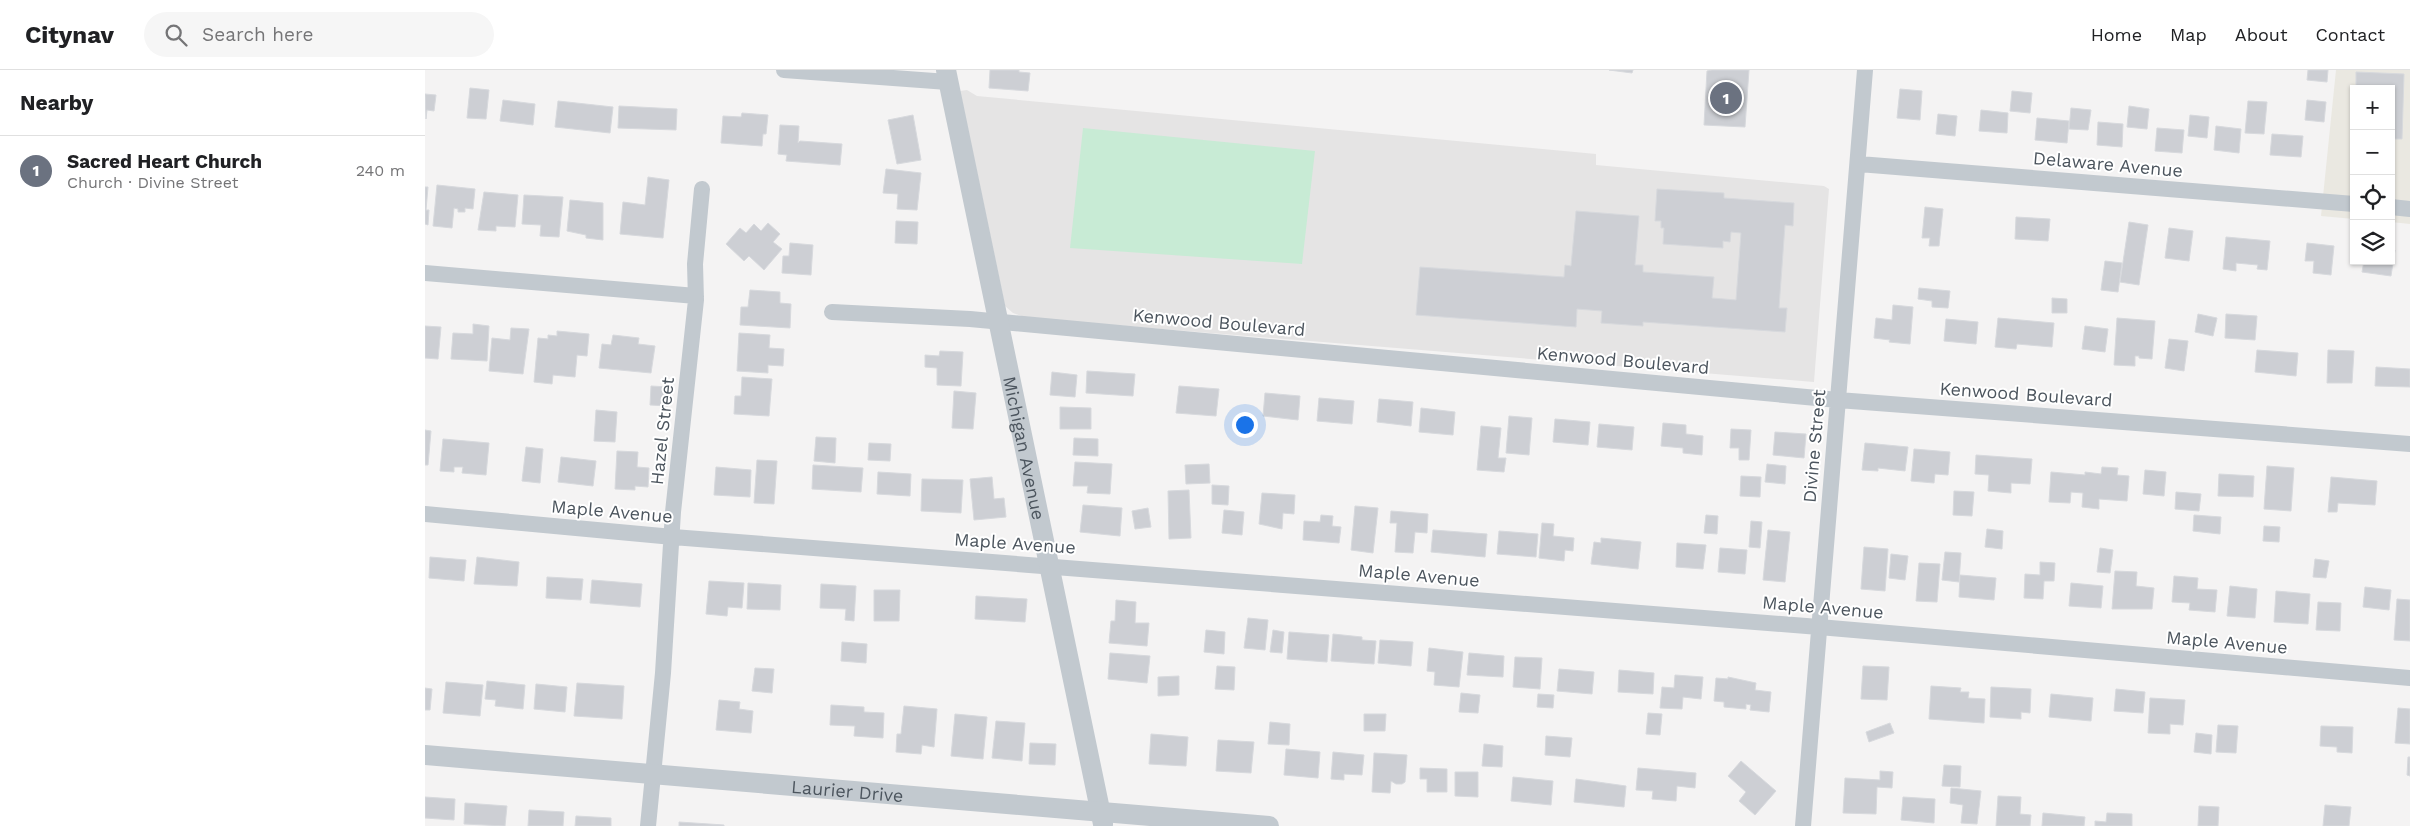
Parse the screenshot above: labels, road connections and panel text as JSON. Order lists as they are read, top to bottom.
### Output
{
  "streets": {
    "street": [
      "Delaware Avenue",
      "Kenwood Boulevard",
      "Hazel Street",
      "Divine Street",
      "Michigan Avenue",
      "Maple Avenue",
      "Laurier Drive"
    ]
  },
  "crossings": [
    ["Delaware Avenue", "Divine Street"],
    ["Kenwood Boulevard", "Divine Street"],
    ["Kenwood Boulevard", "Michigan Avenue"],
    ["Hazel Street", "Maple Avenue"],
    ["Hazel Street", "Laurier Drive"],
    ["Divine Street", "Maple Avenue"],
    ["Michigan Avenue", "Maple Avenue"],
    ["Michigan Avenue", "Laurier Drive"]
  ],
  "page": {
    "header": "Citynav",
    "search": "Search here",
    "nav": [
      "Home",
      "Map",
      "About",
      "Contact"
    ],
    "heading": "Nearby",
    "pins": "1",
    "map_buttons": ["+", "−"],
    "list": [
      {
        "mark": "1",
        "name": "Sacred Heart Church",
        "note": "Church · Divine Street",
        "value": "240 m"
      }
    ]
  }
}
